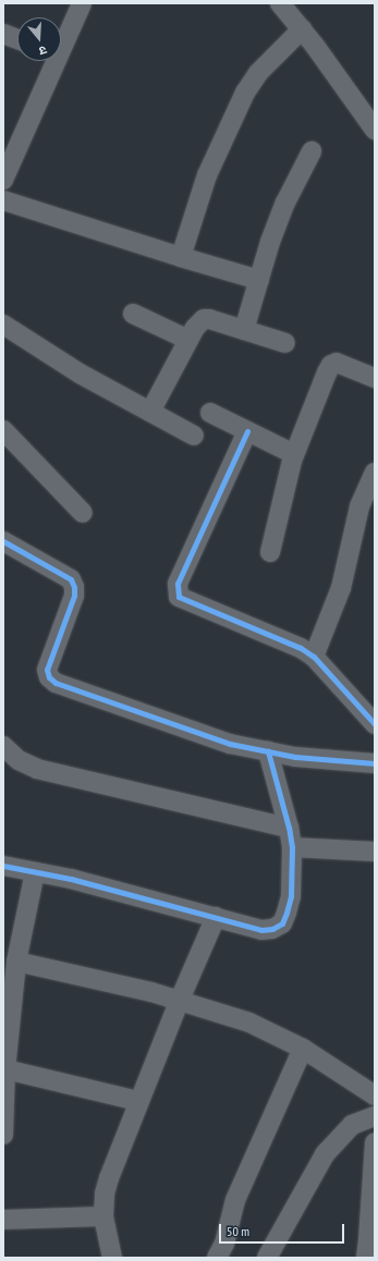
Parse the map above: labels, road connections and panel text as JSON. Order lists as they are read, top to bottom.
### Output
{
  "scale_bar": "50 m",
  "north": "bottom"
}
